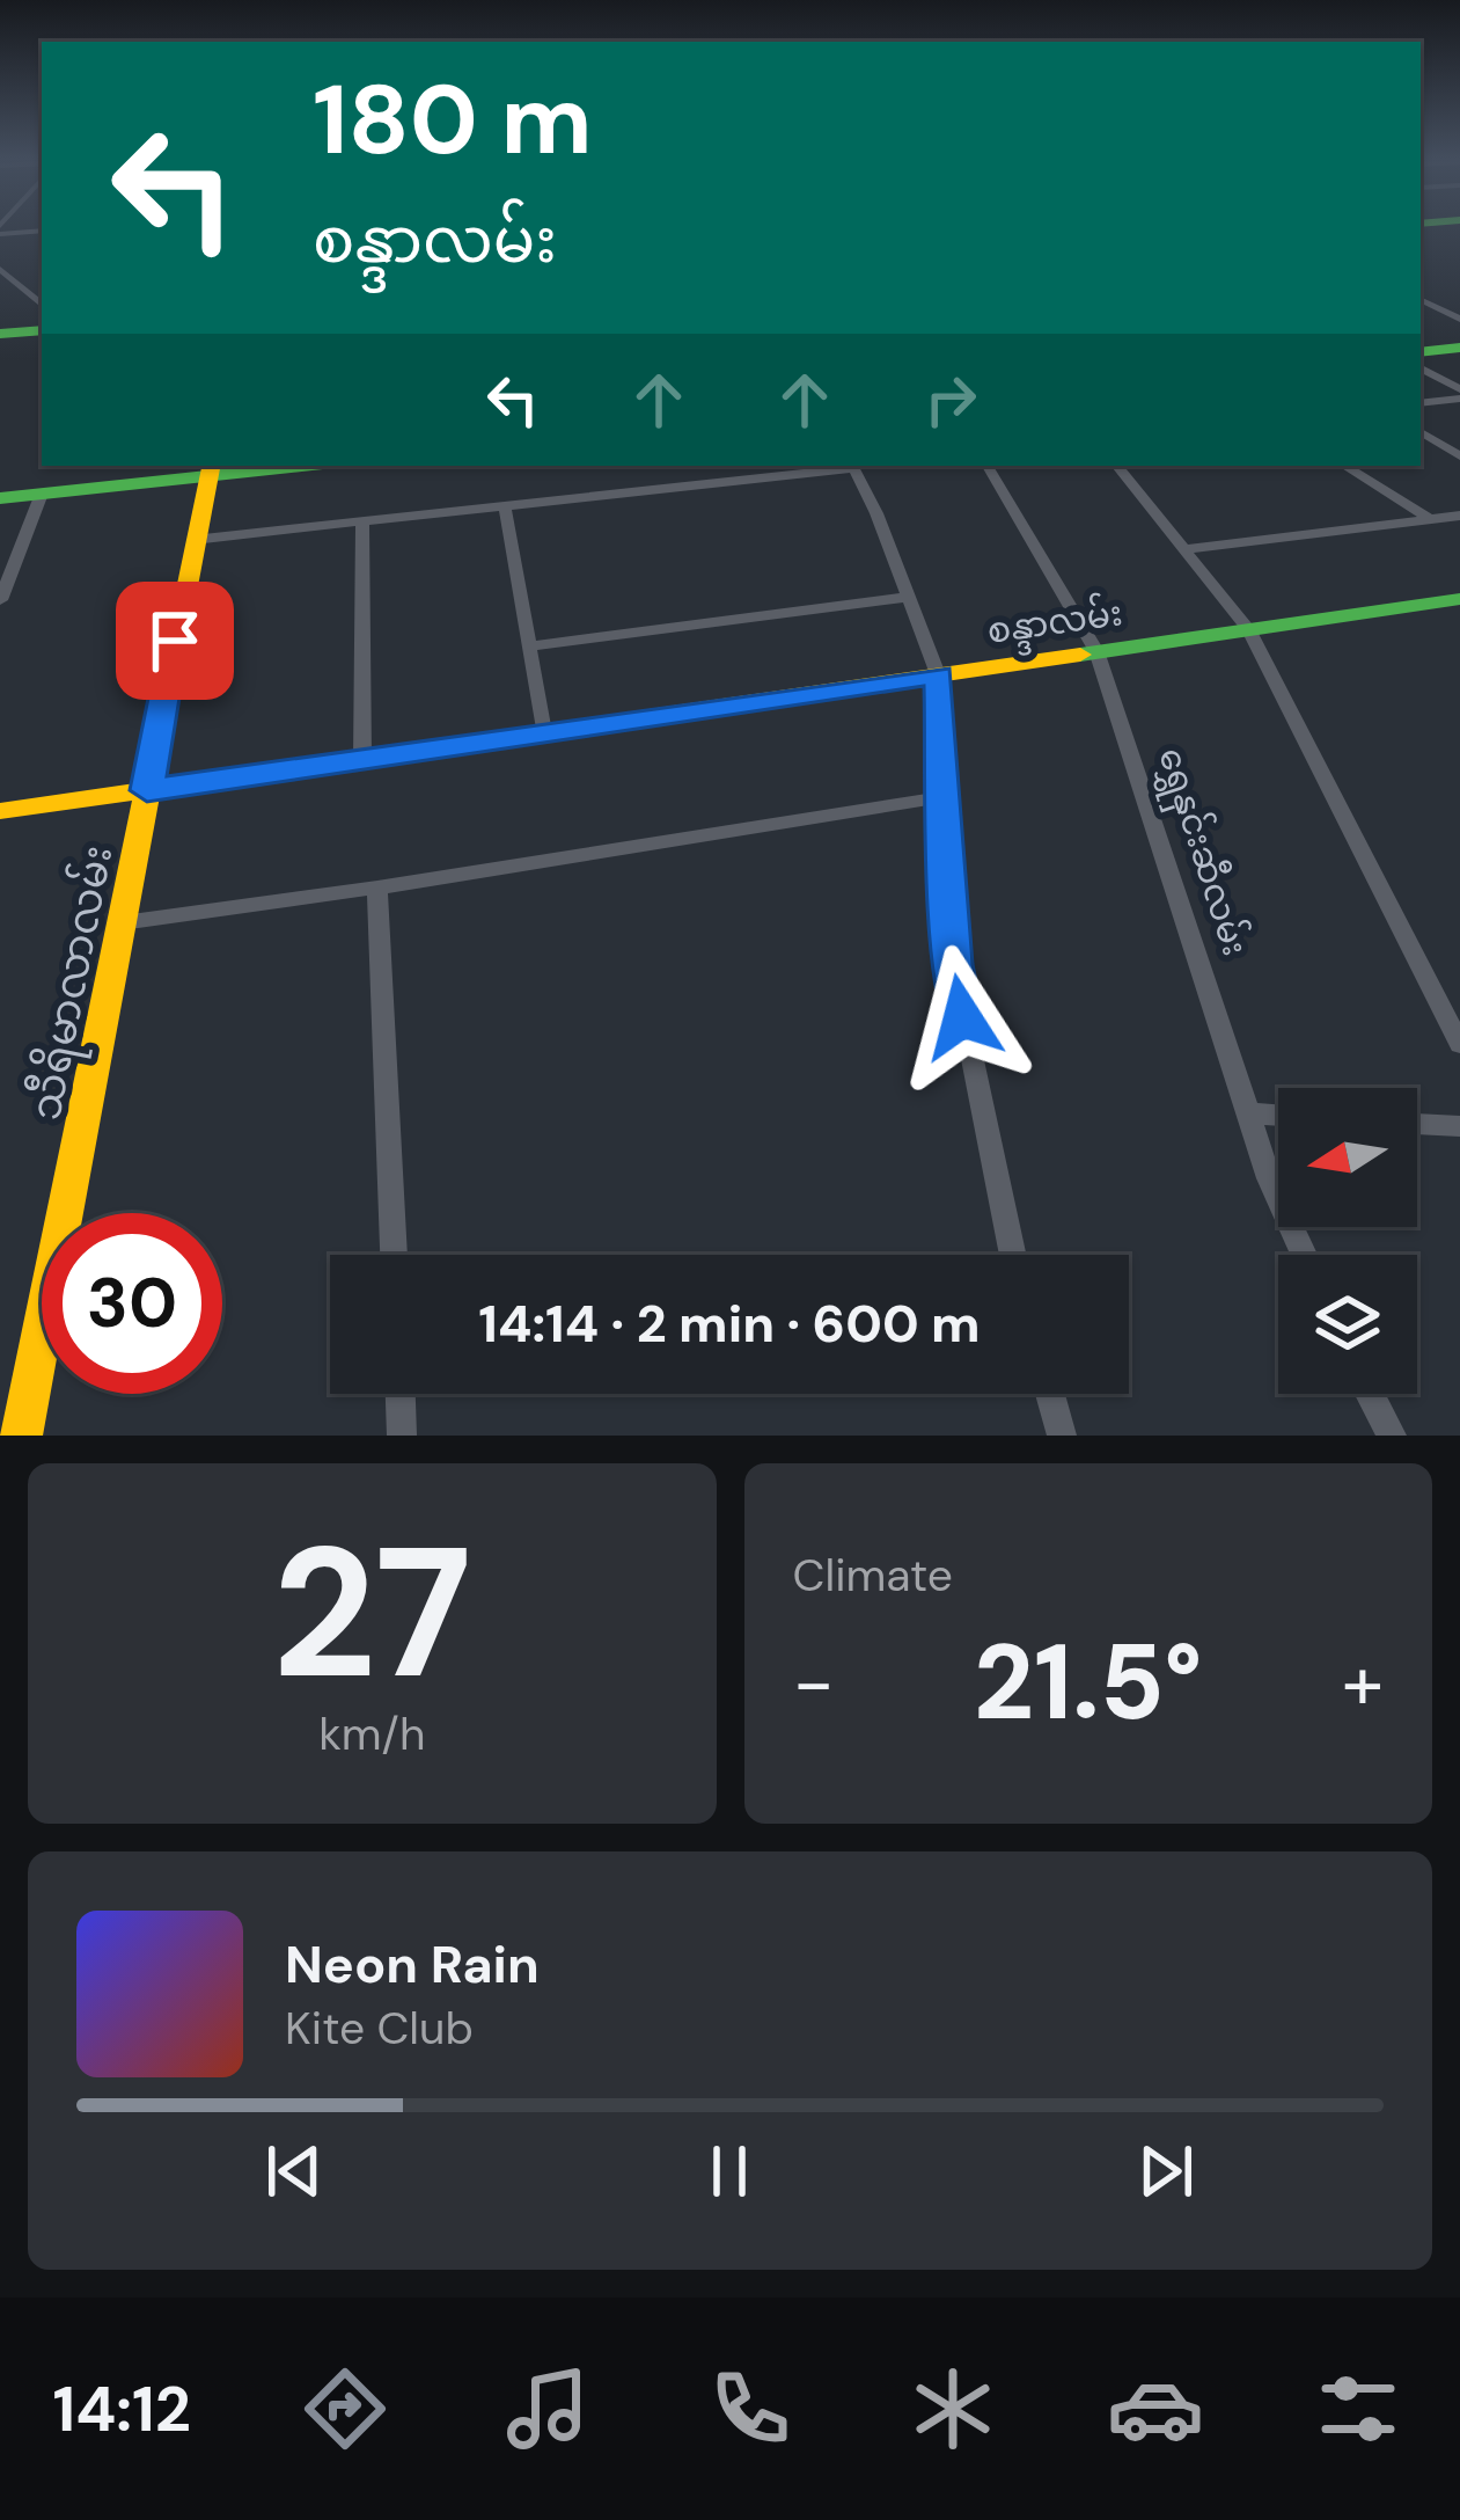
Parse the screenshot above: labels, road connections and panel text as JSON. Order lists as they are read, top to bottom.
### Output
{
  "streets": {
    "street": ["စန္ဒာလမ်း", "ရွှေနှင်းဆီလမ်း", "သီရိမာလာလမ်း"]
  },
  "crossings": [
    ["စန္ဒာလမ်း", "ရွှေနှင်းဆီလမ်း"],
    ["စန္ဒာလမ်း", "သီရိမာလာလမ်း"]
  ],
  "north": "left",
  "page": {
    "turn": ["180 m", "စန္ဒာလမ်း"],
    "limit": "30",
    "trip": "14:14 · 2 min · 600 m",
    "tile": [
      ["27", "km/h"],
      "Climate"
    ],
    "heat": ["−", "21.5°", "+"],
    "song": ["Neon Rain", "Kite Club"],
    "tabs": "14:12"
  }
}
